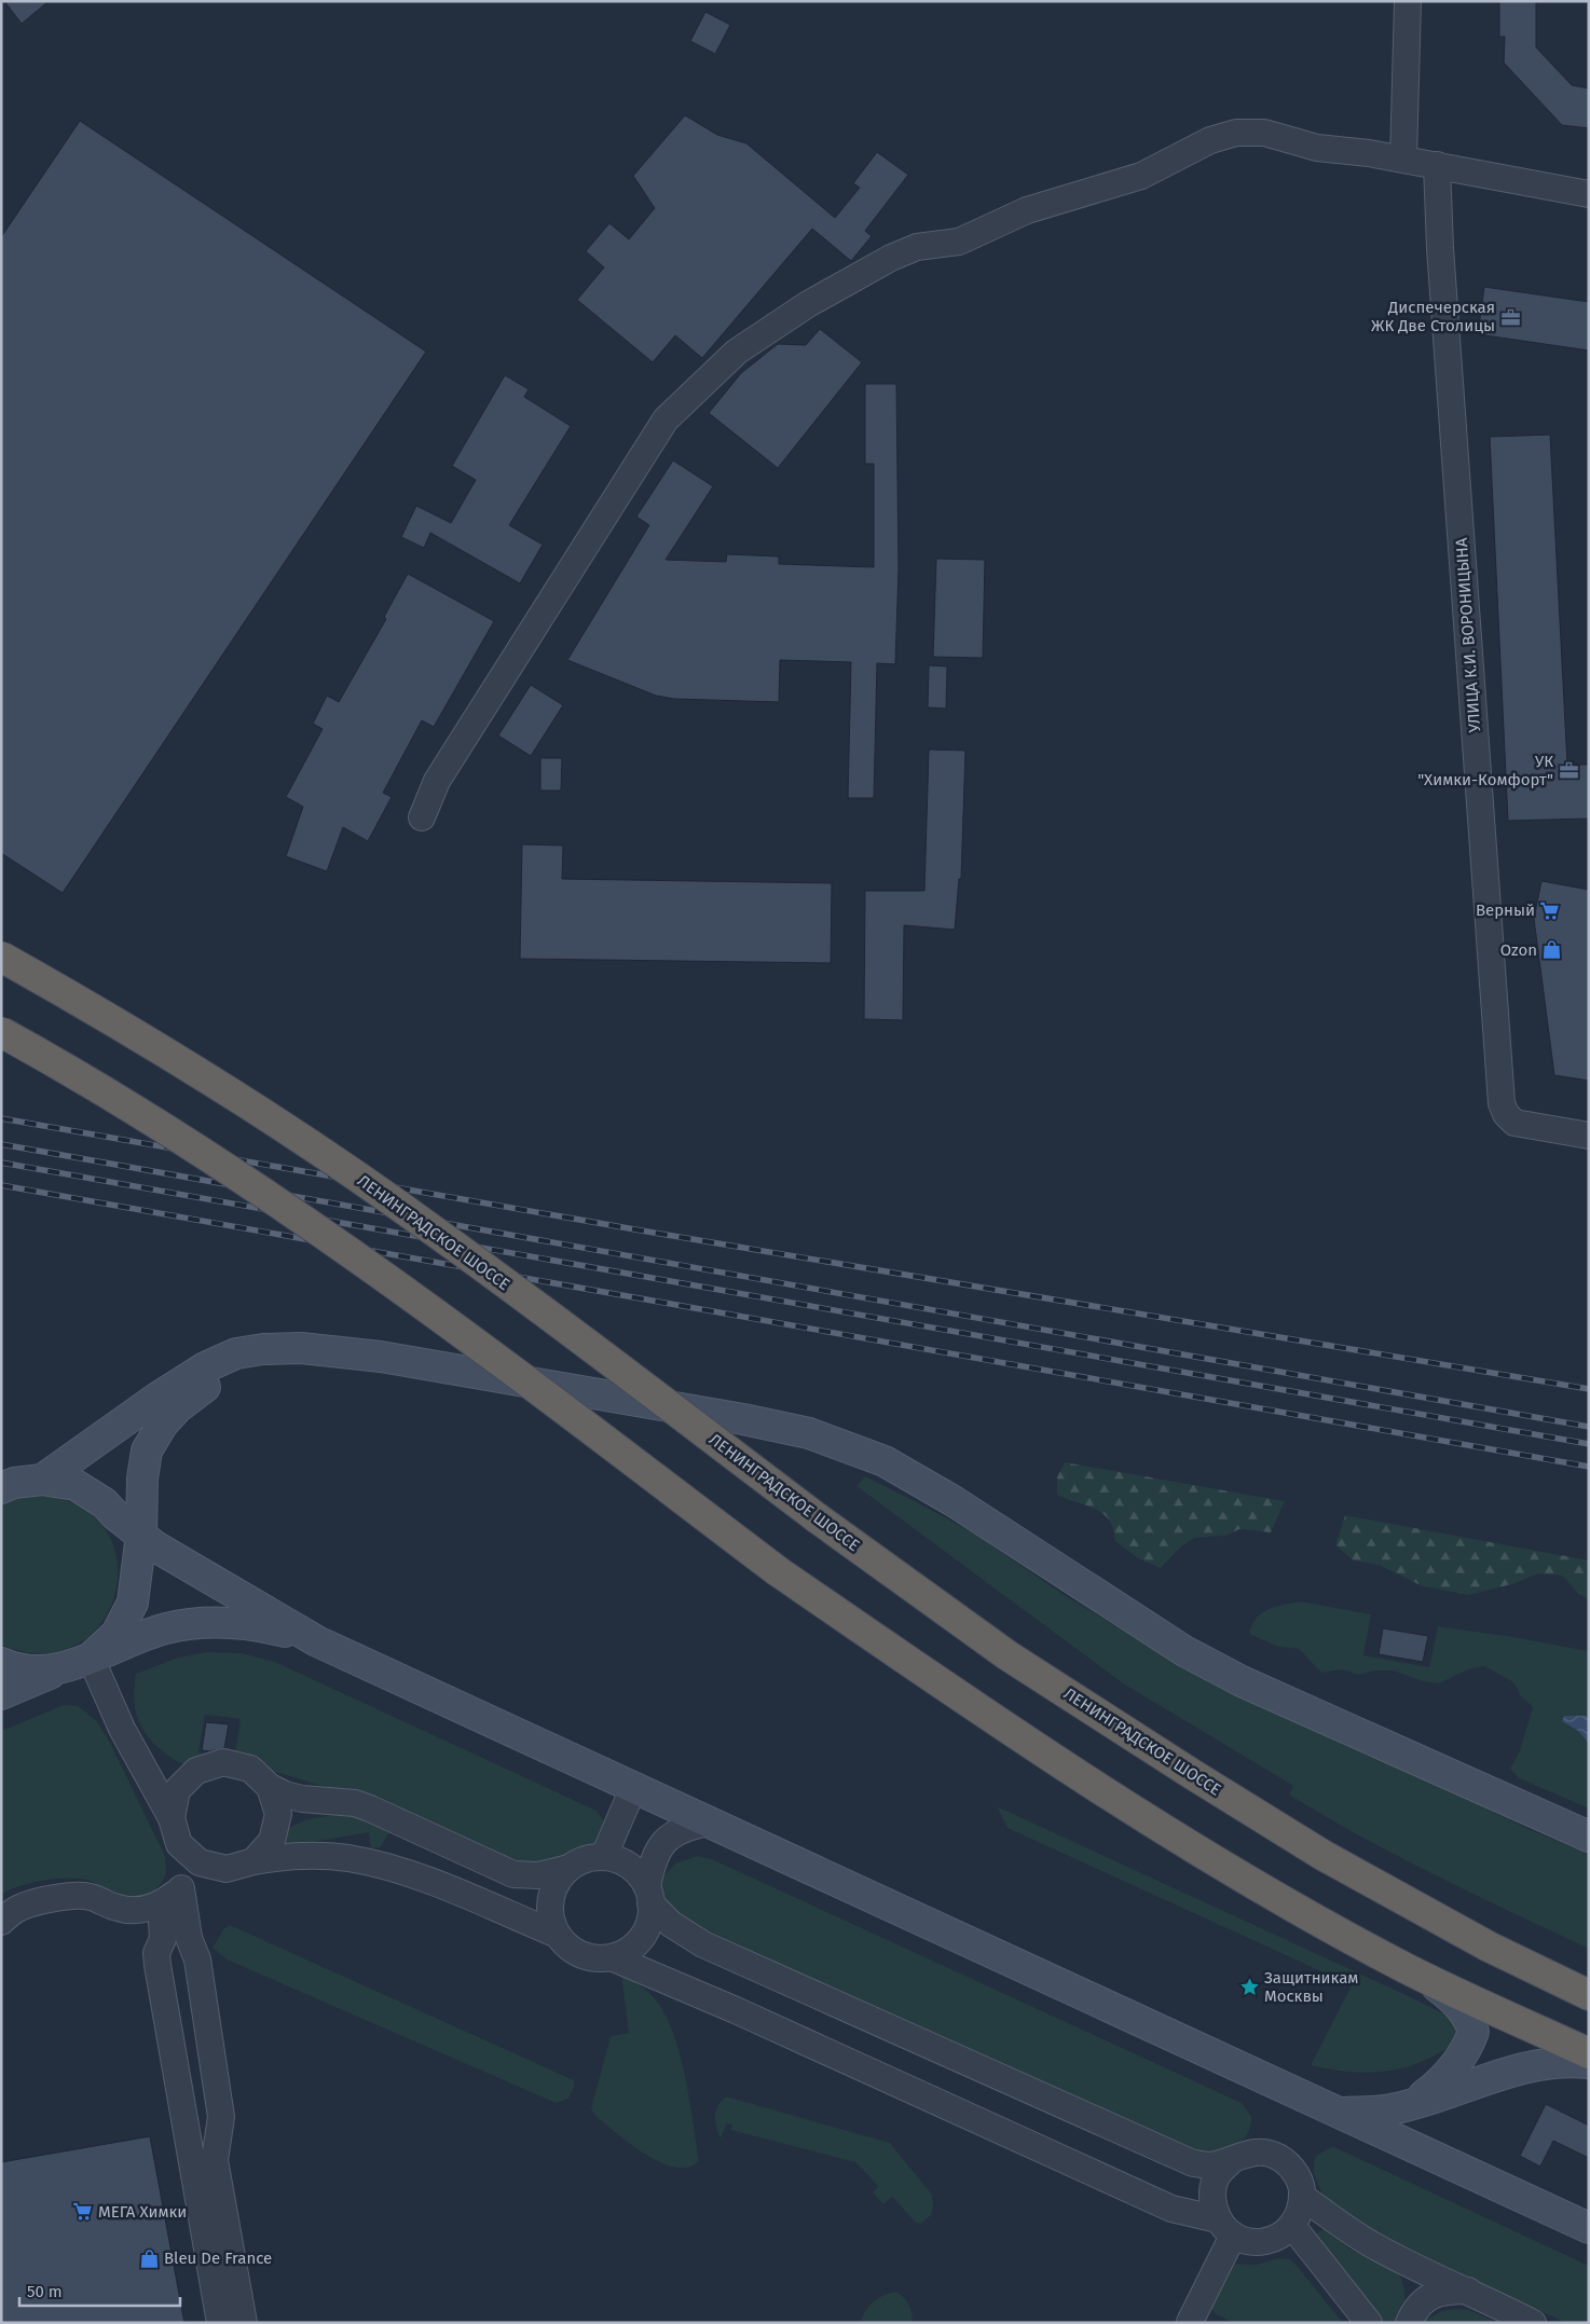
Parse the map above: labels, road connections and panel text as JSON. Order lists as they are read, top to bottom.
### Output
{
  "streets": {
    "highway": ["ЛЕНИНГРАДСКОЕ ШОССЕ"],
    "street": ["УЛИЦА К.И. ВОРОНИЦЫНА"]
  },
  "places": {
    "office": ["Диспечерская ЖК Две Столицы", "УК \"Химки-Комфорт\""],
    "supermarket": ["Верный", "МЕГА Химки"],
    "shop": ["Ozon", "Bleu De France"],
    "place": ["Защитникам Москвы"]
  },
  "scale_bar": "50 m"
}
